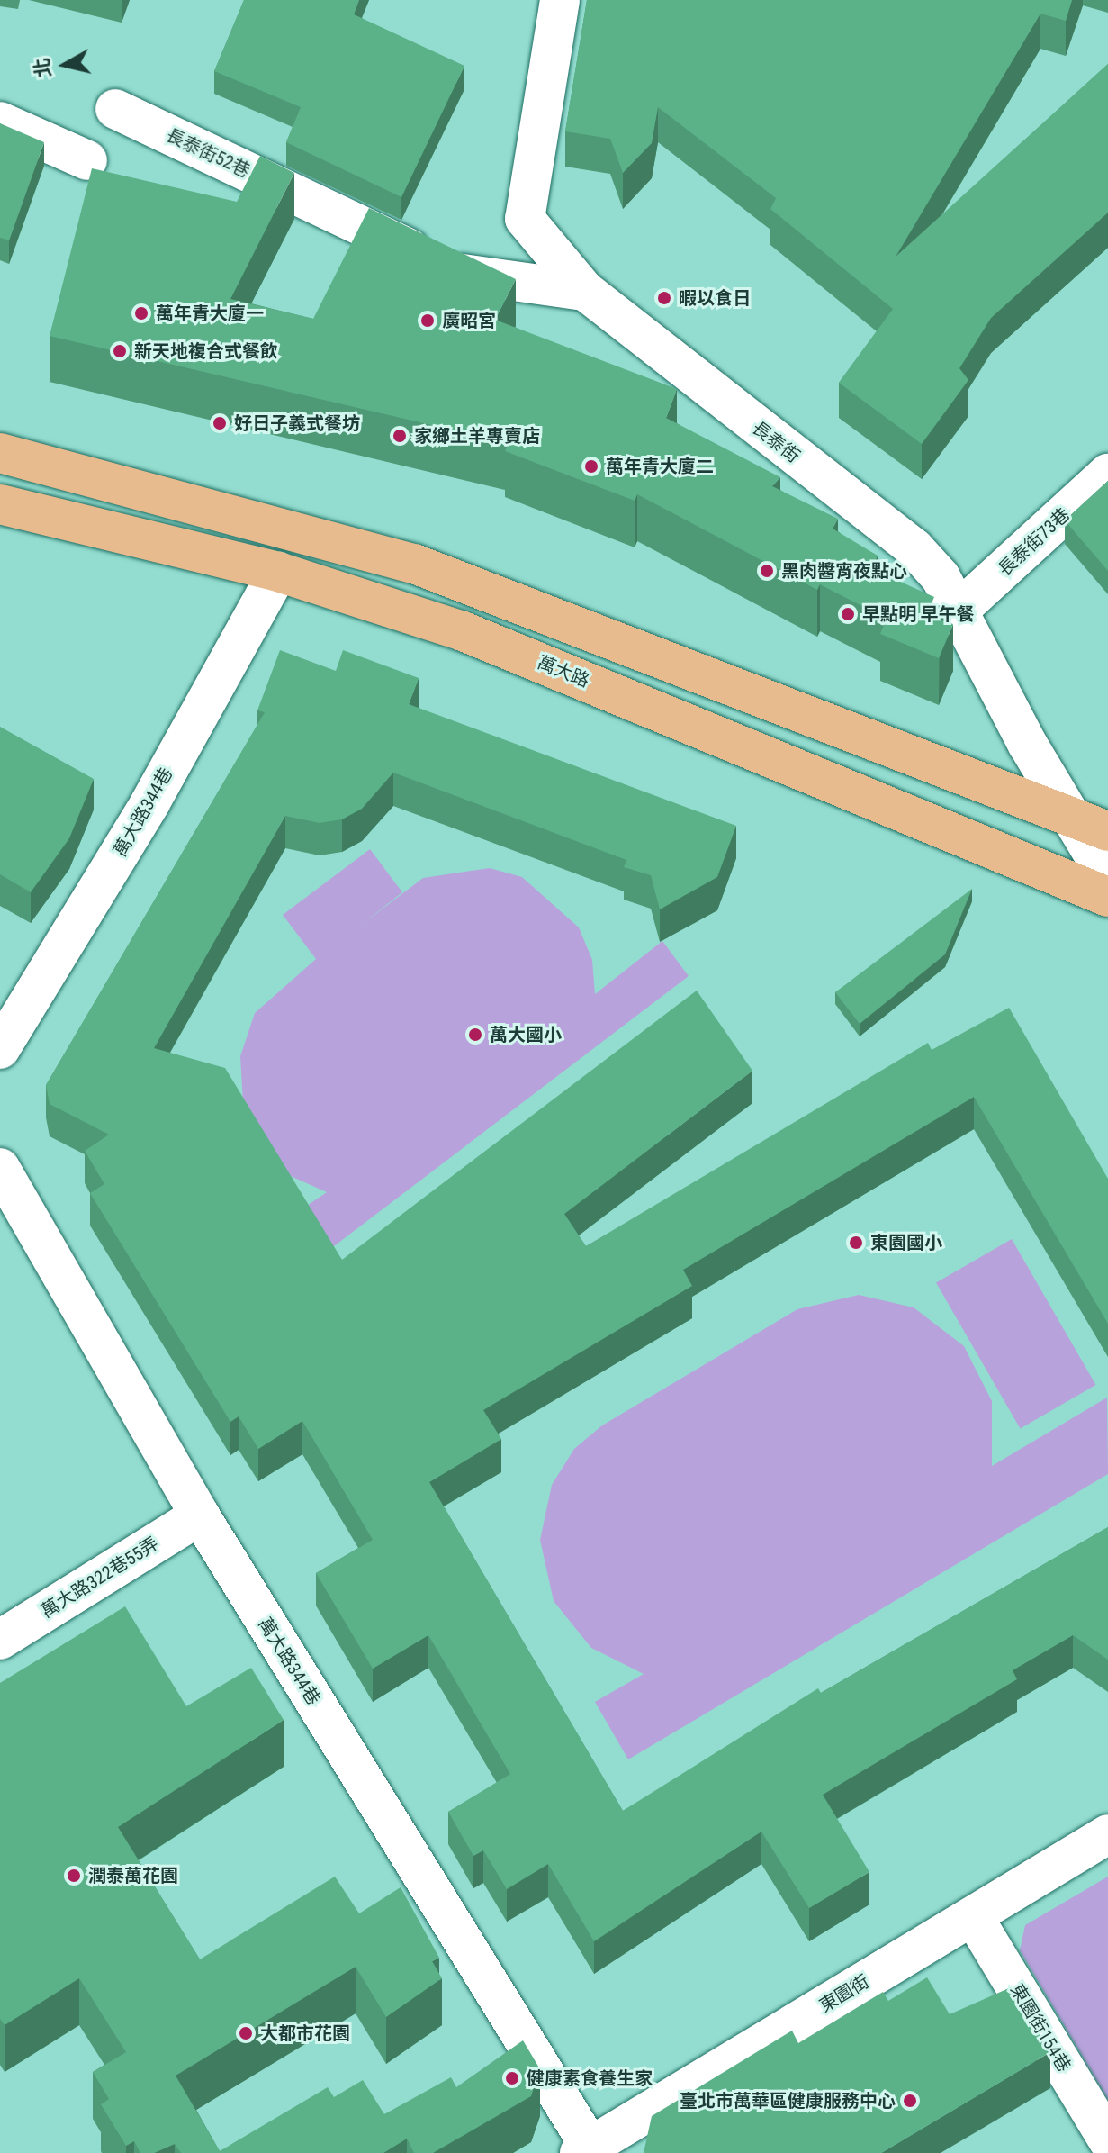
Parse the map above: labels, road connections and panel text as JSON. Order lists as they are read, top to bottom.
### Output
{
  "streets": {
    "main road": ["萬大路"],
    "street": [
      "長泰街52巷",
      "長泰街",
      "長泰街73巷",
      "萬大路344巷",
      "萬大路322巷55弄",
      "東園街",
      "東園街154巷"
    ]
  },
  "crossings": [
    ["長泰街52巷", "長泰街"],
    ["長泰街", "長泰街73巷"],
    ["萬大路", "萬大路344巷"],
    ["萬大路344巷", "萬大路322巷55弄"],
    ["萬大路344巷", "東園街"],
    ["東園街", "東園街154巷"]
  ],
  "places": [
    "暇以食日",
    "萬年青大廈一",
    "廣昭宮",
    "新天地複合式餐飲",
    "好日子義式餐坊",
    "家鄉土羊專賣店",
    "萬年青大廈二",
    "黑肉醬宵夜點心",
    "早點明 早午餐",
    "萬大國小",
    "東園國小",
    "潤泰萬花園",
    "大都市花園",
    "健康素食養生家",
    "臺北市萬華區健康服務中心"
  ],
  "north": "left"
}
